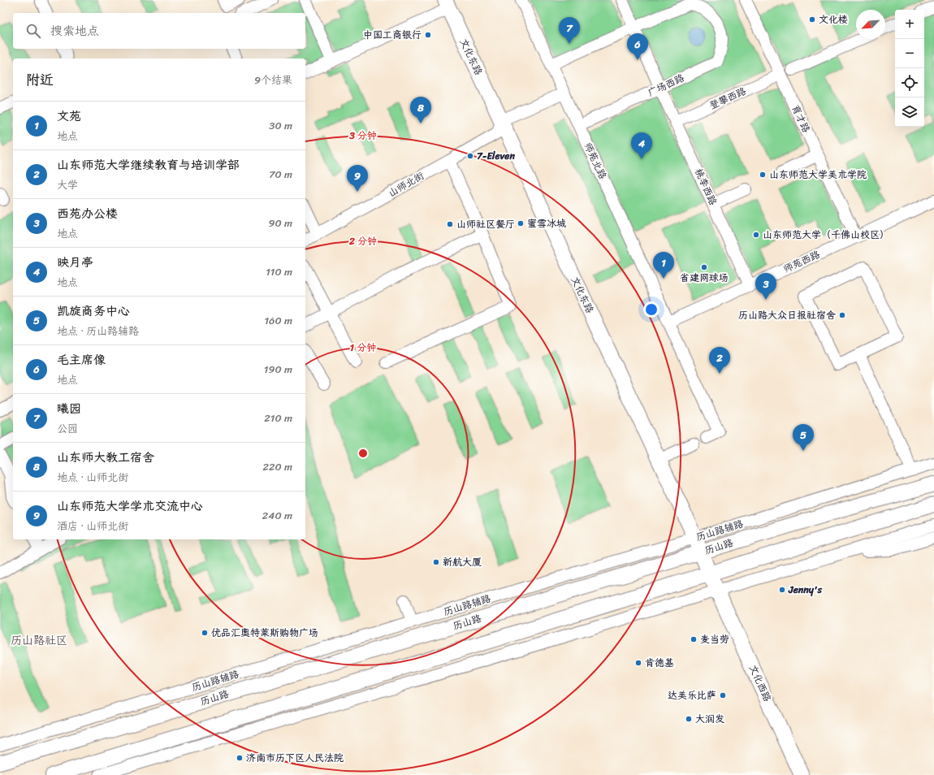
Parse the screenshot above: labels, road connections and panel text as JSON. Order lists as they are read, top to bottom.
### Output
{
  "streets": {
    "main road": ["文化东路", "历山路", "文化西路"],
    "street": [
      "广场西路",
      "登攀西路",
      "育才路",
      "师苑北路",
      "山师北街",
      "桃李西路",
      "师苑西路",
      "历山路辅路"
    ]
  },
  "crossings": [
    ["文化东路", "山师北街"],
    ["文化东路", "历山路辅路"],
    ["文化东路", "历山路"],
    ["文化东路", "文化西路"],
    ["广场西路", "师苑北路"],
    ["广场西路", "桃李西路"],
    ["登攀西路", "育才路"],
    ["登攀西路", "桃李西路"],
    ["育才路", "师苑西路"],
    ["师苑北路", "师苑西路"],
    ["桃李西路", "师苑西路"]
  ],
  "districts": ["历山路社区"],
  "places": [
    "文化楼",
    "中国工商银行",
    "7-Eleven",
    "山东师范大学美术学院",
    "蜜雪冰城",
    "山师社区餐厅",
    "山东师范大学（千佛山校区）",
    "省建网球场",
    "历山路大众日报社宿舍",
    "新航大厦",
    "Jenny's",
    "优品汇奥特莱斯购物广场",
    "麦当劳",
    "肯德基",
    "达美乐比萨",
    "大润发",
    "济南市历下区人民法院"
  ],
  "north": "bottom left",
  "page": {
    "map_buttons": ["+", "−"],
    "search": "搜索地点",
    "pins": [
      "7",
      "6",
      "8",
      "4",
      "9",
      "1",
      "3",
      "2",
      "5"
    ],
    "heading": ["附近", "9个结果"],
    "list": [
      {
        "mark": "1",
        "name": "文苑",
        "note": "地点",
        "value": "30 m"
      },
      {
        "mark": "2",
        "name": "山东师范大学继续教育与培训学部",
        "note": "大学",
        "value": "70 m"
      },
      {
        "mark": "3",
        "name": "西苑办公楼",
        "note": "地点",
        "value": "90 m"
      },
      {
        "mark": "4",
        "name": "映月亭",
        "note": "地点",
        "value": "110 m"
      },
      {
        "mark": "5",
        "name": "凯旋商务中心",
        "note": "地点 · 历山路辅路",
        "value": "160 m"
      },
      {
        "mark": "6",
        "name": "毛主席像",
        "note": "地点",
        "value": "190 m"
      },
      {
        "mark": "7",
        "name": "曦园",
        "note": "公园",
        "value": "210 m"
      },
      {
        "mark": "8",
        "name": "山东师大教工宿舍",
        "note": "地点 · 山师北街",
        "value": "220 m"
      },
      {
        "mark": "9",
        "name": "山东师范大学学术交流中心",
        "note": "酒店 · 山师北街",
        "value": "240 m"
      }
    ]
  },
  "rings": ["3 分钟", "2 分钟", "1 分钟"]
}
